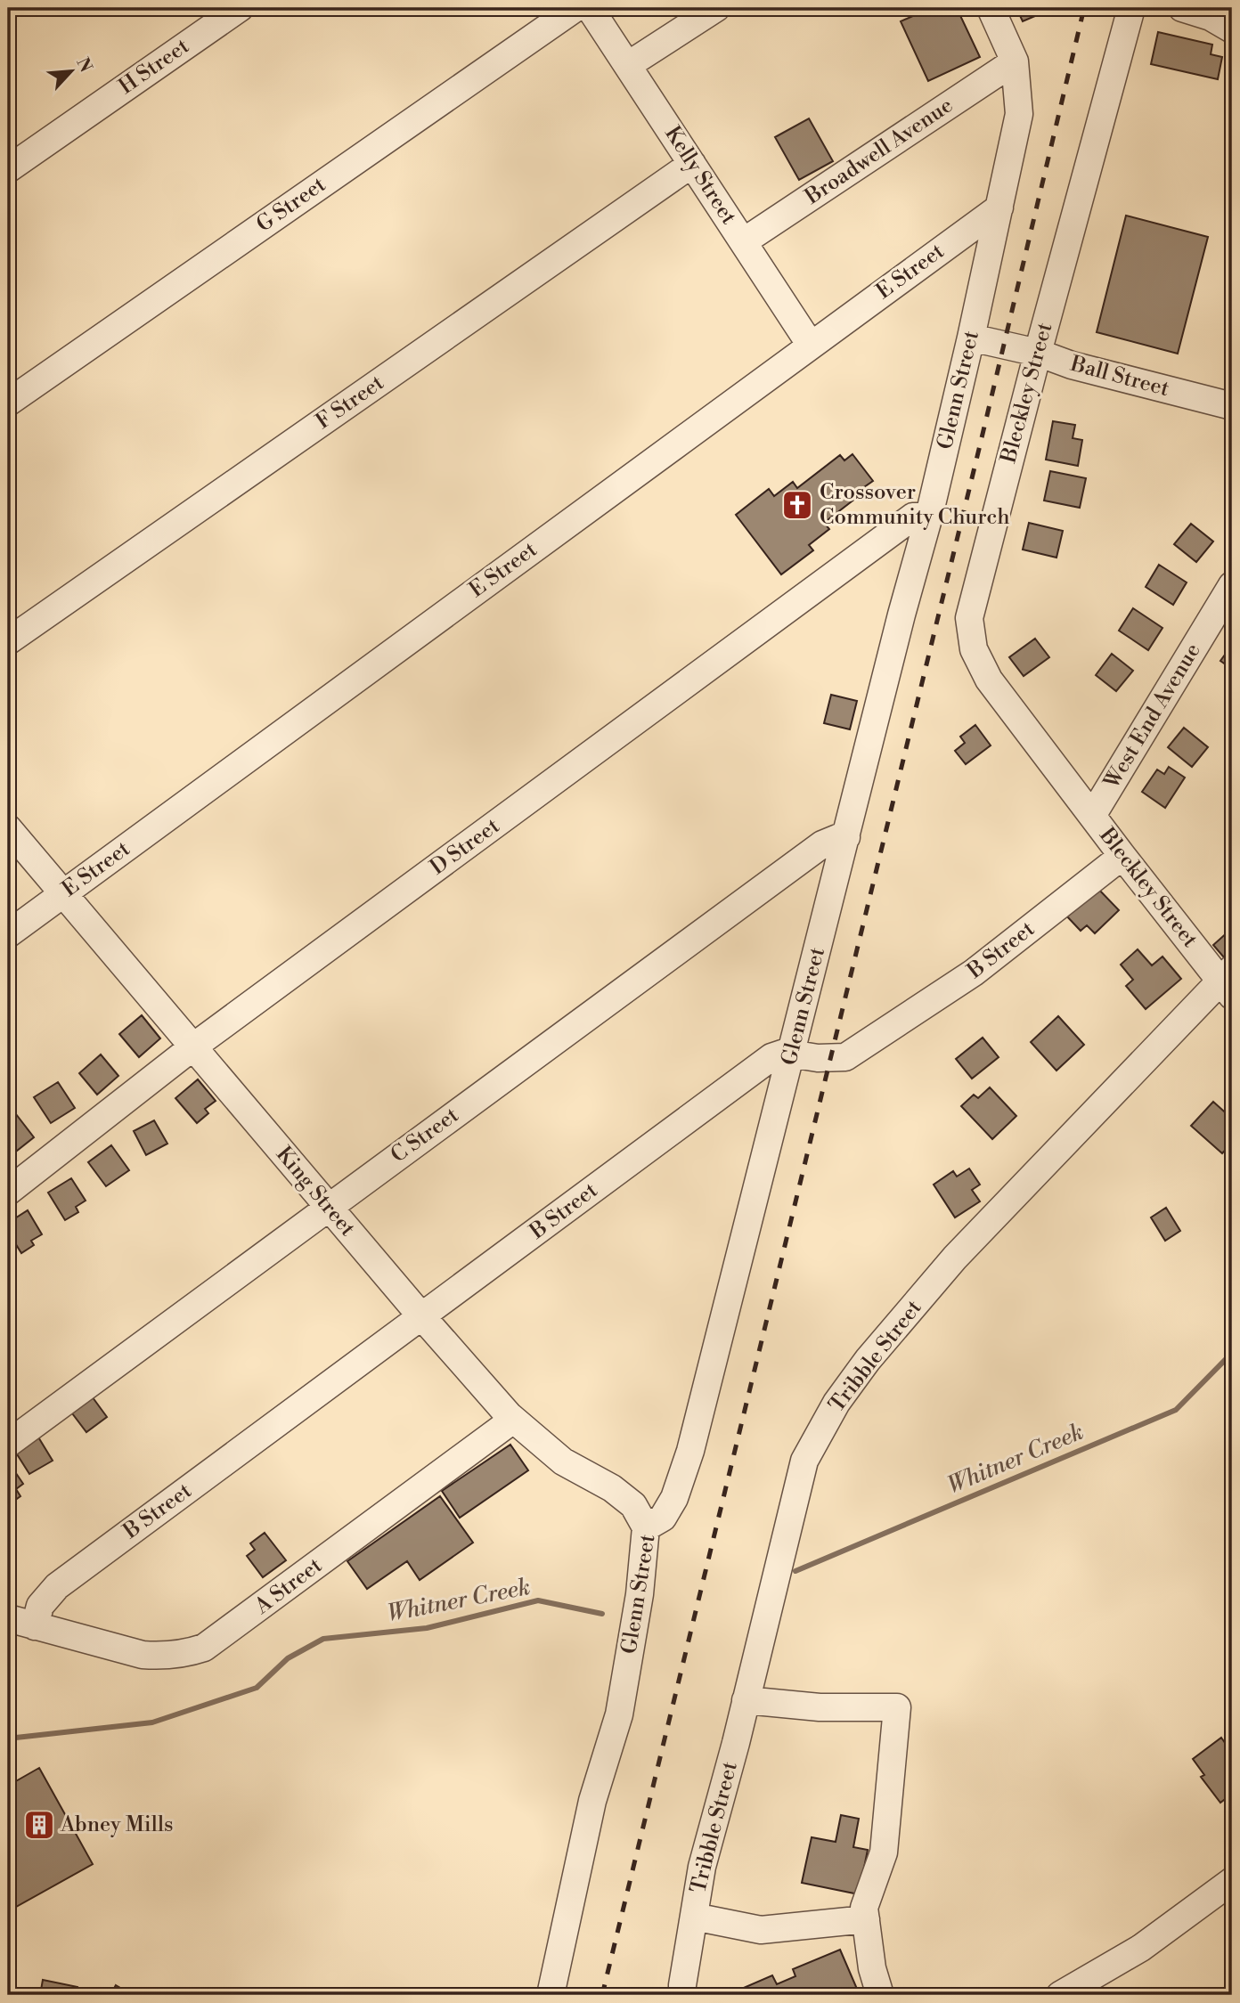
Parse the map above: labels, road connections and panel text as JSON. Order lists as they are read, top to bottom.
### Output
{
  "streets": {
    "street": [
      "H Street",
      "Broadwell Avenue",
      "Kelly Street",
      "G Street",
      "E Street",
      "Ball Street",
      "Glenn Street",
      "Bleckley Street",
      "F Street",
      "West End Avenue",
      "D Street",
      "B Street",
      "C Street",
      "King Street",
      "Tribble Street",
      "A Street"
    ]
  },
  "crossings": [
    ["Broadwell Avenue", "Kelly Street"],
    ["Broadwell Avenue", "Glenn Street"],
    ["Kelly Street", "E Street"],
    ["Kelly Street", "F Street"],
    ["E Street", "Glenn Street"],
    ["E Street", "King Street"],
    ["Ball Street", "Glenn Street"],
    ["Ball Street", "Bleckley Street"],
    ["Glenn Street", "D Street"],
    ["Glenn Street", "B Street"],
    ["Glenn Street", "C Street"],
    ["Glenn Street", "King Street"],
    ["Bleckley Street", "West End Avenue"],
    ["Bleckley Street", "B Street"],
    ["Bleckley Street", "Tribble Street"],
    ["D Street", "King Street"],
    ["B Street", "King Street"],
    ["B Street", "A Street"],
    ["C Street", "King Street"],
    ["King Street", "A Street"]
  ],
  "water": ["Whitner Creek"],
  "places": {
    "church": ["Crossover Community Church"],
    "building": ["Abney Mills"]
  },
  "north": "top right"
}
